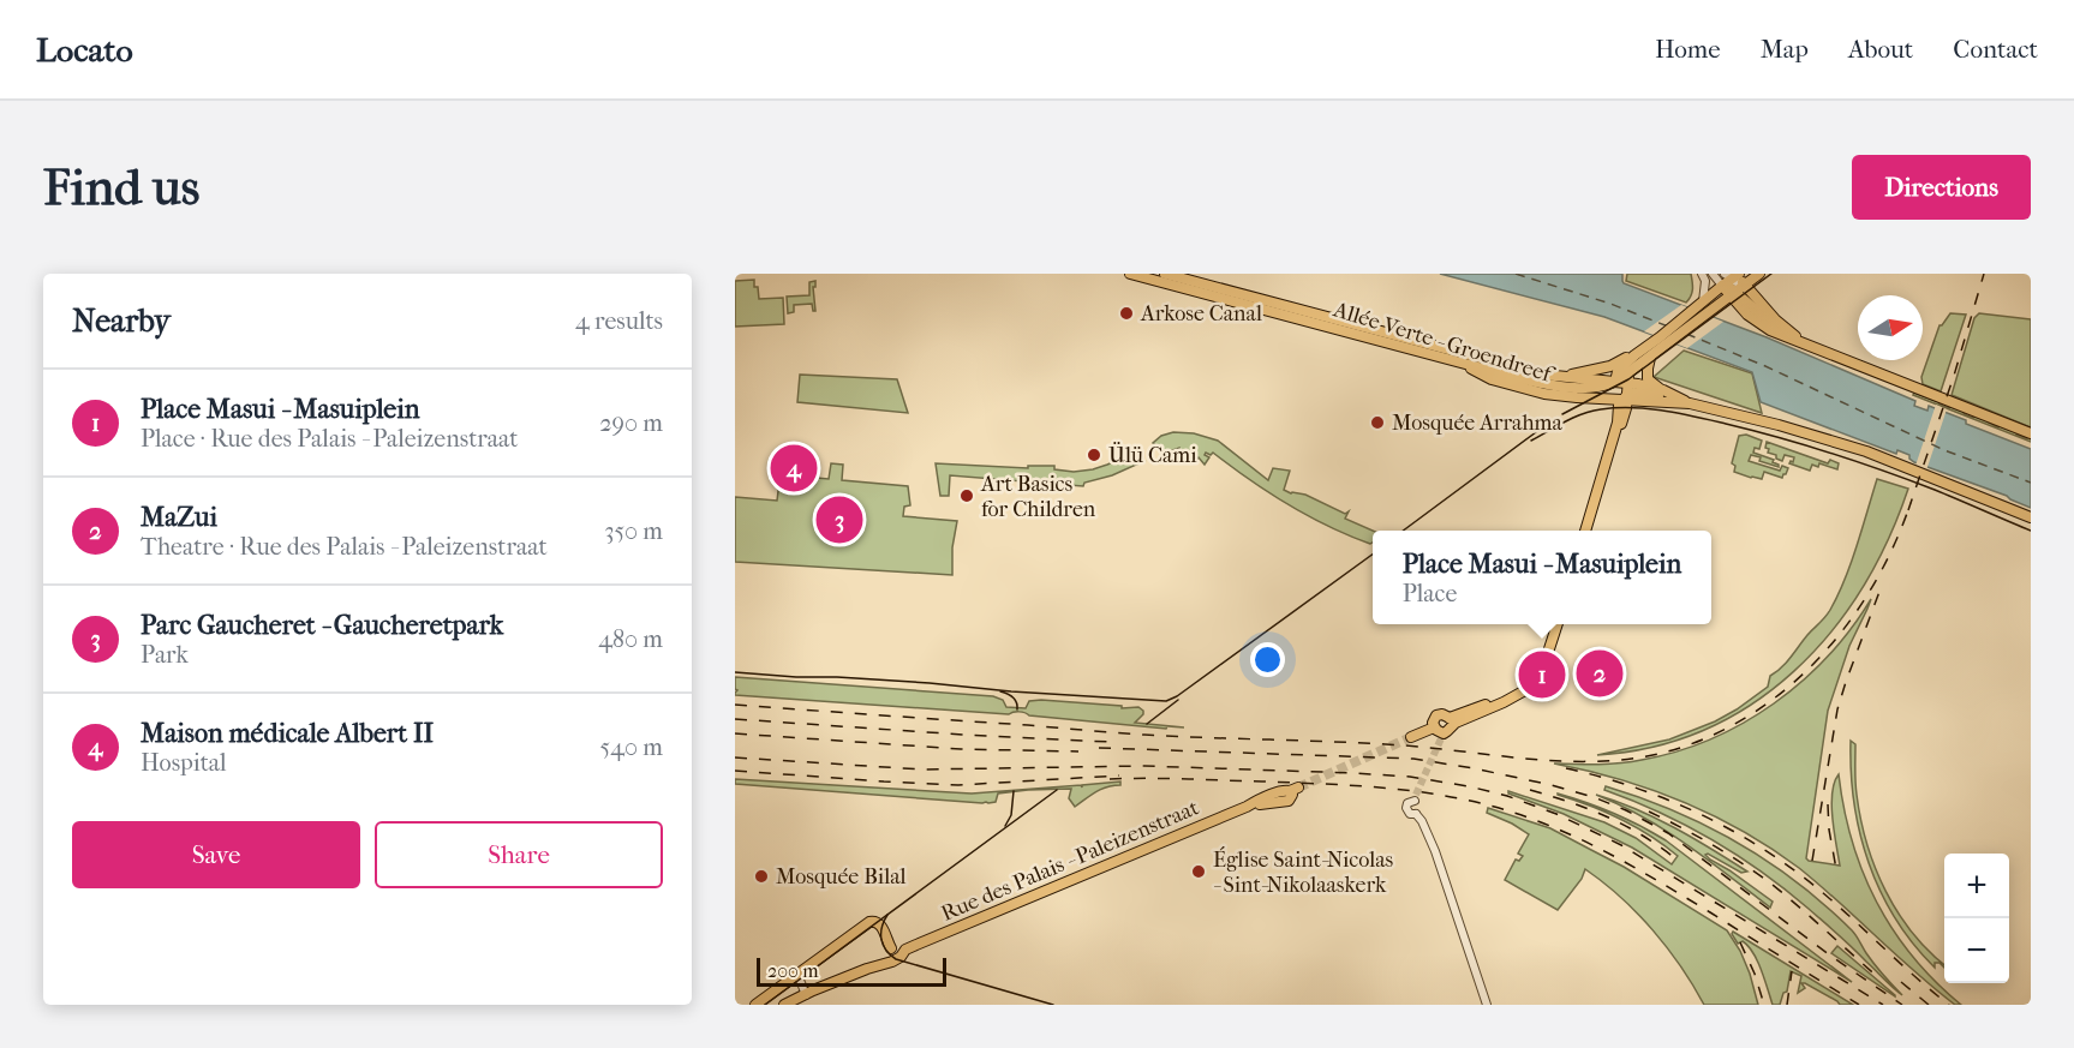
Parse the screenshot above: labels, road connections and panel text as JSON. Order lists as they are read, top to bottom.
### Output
{
  "streets": {
    "main road": ["Allée Verte - Groendreef", "Rue des Palais - Paleizenstraat"]
  },
  "places": [
    "Arkose Canal",
    "Mosquée Arrahma",
    "Ülü Cami",
    "Art Basics for Children",
    "Église Saint-Nicolas - Sint-Nikolaaskerk",
    "Mosquée Bilal"
  ],
  "scale_bar": "200 m",
  "north": "right",
  "page": {
    "header": "Locato",
    "nav": [
      "Home",
      "Map",
      "About",
      "Contact"
    ],
    "buttons": [
      "Directions",
      ["Save", "Share"]
    ],
    "title": "Find us",
    "heading": ["Nearby", "4 results"],
    "list": [
      {
        "mark": "1",
        "name": "Place Masui - Masuiplein",
        "note": "Place · Rue des Palais - Paleizenstraat",
        "value": "290 m"
      },
      {
        "mark": "2",
        "name": "MaZui",
        "note": "Theatre · Rue des Palais - Paleizenstraat",
        "value": "350 m"
      },
      {
        "mark": "3",
        "name": "Parc Gaucheret - Gaucheretpark",
        "note": "Park",
        "value": "480 m"
      },
      {
        "mark": "4",
        "name": "Maison médicale Albert II",
        "note": "Hospital",
        "value": "540 m"
      }
    ],
    "pins": [
      "4",
      "3",
      "2",
      "1"
    ],
    "popup": ["Place Masui - Masuiplein", "Place"],
    "map_buttons": ["+", "−"],
    "scale": "200 m"
  }
}
